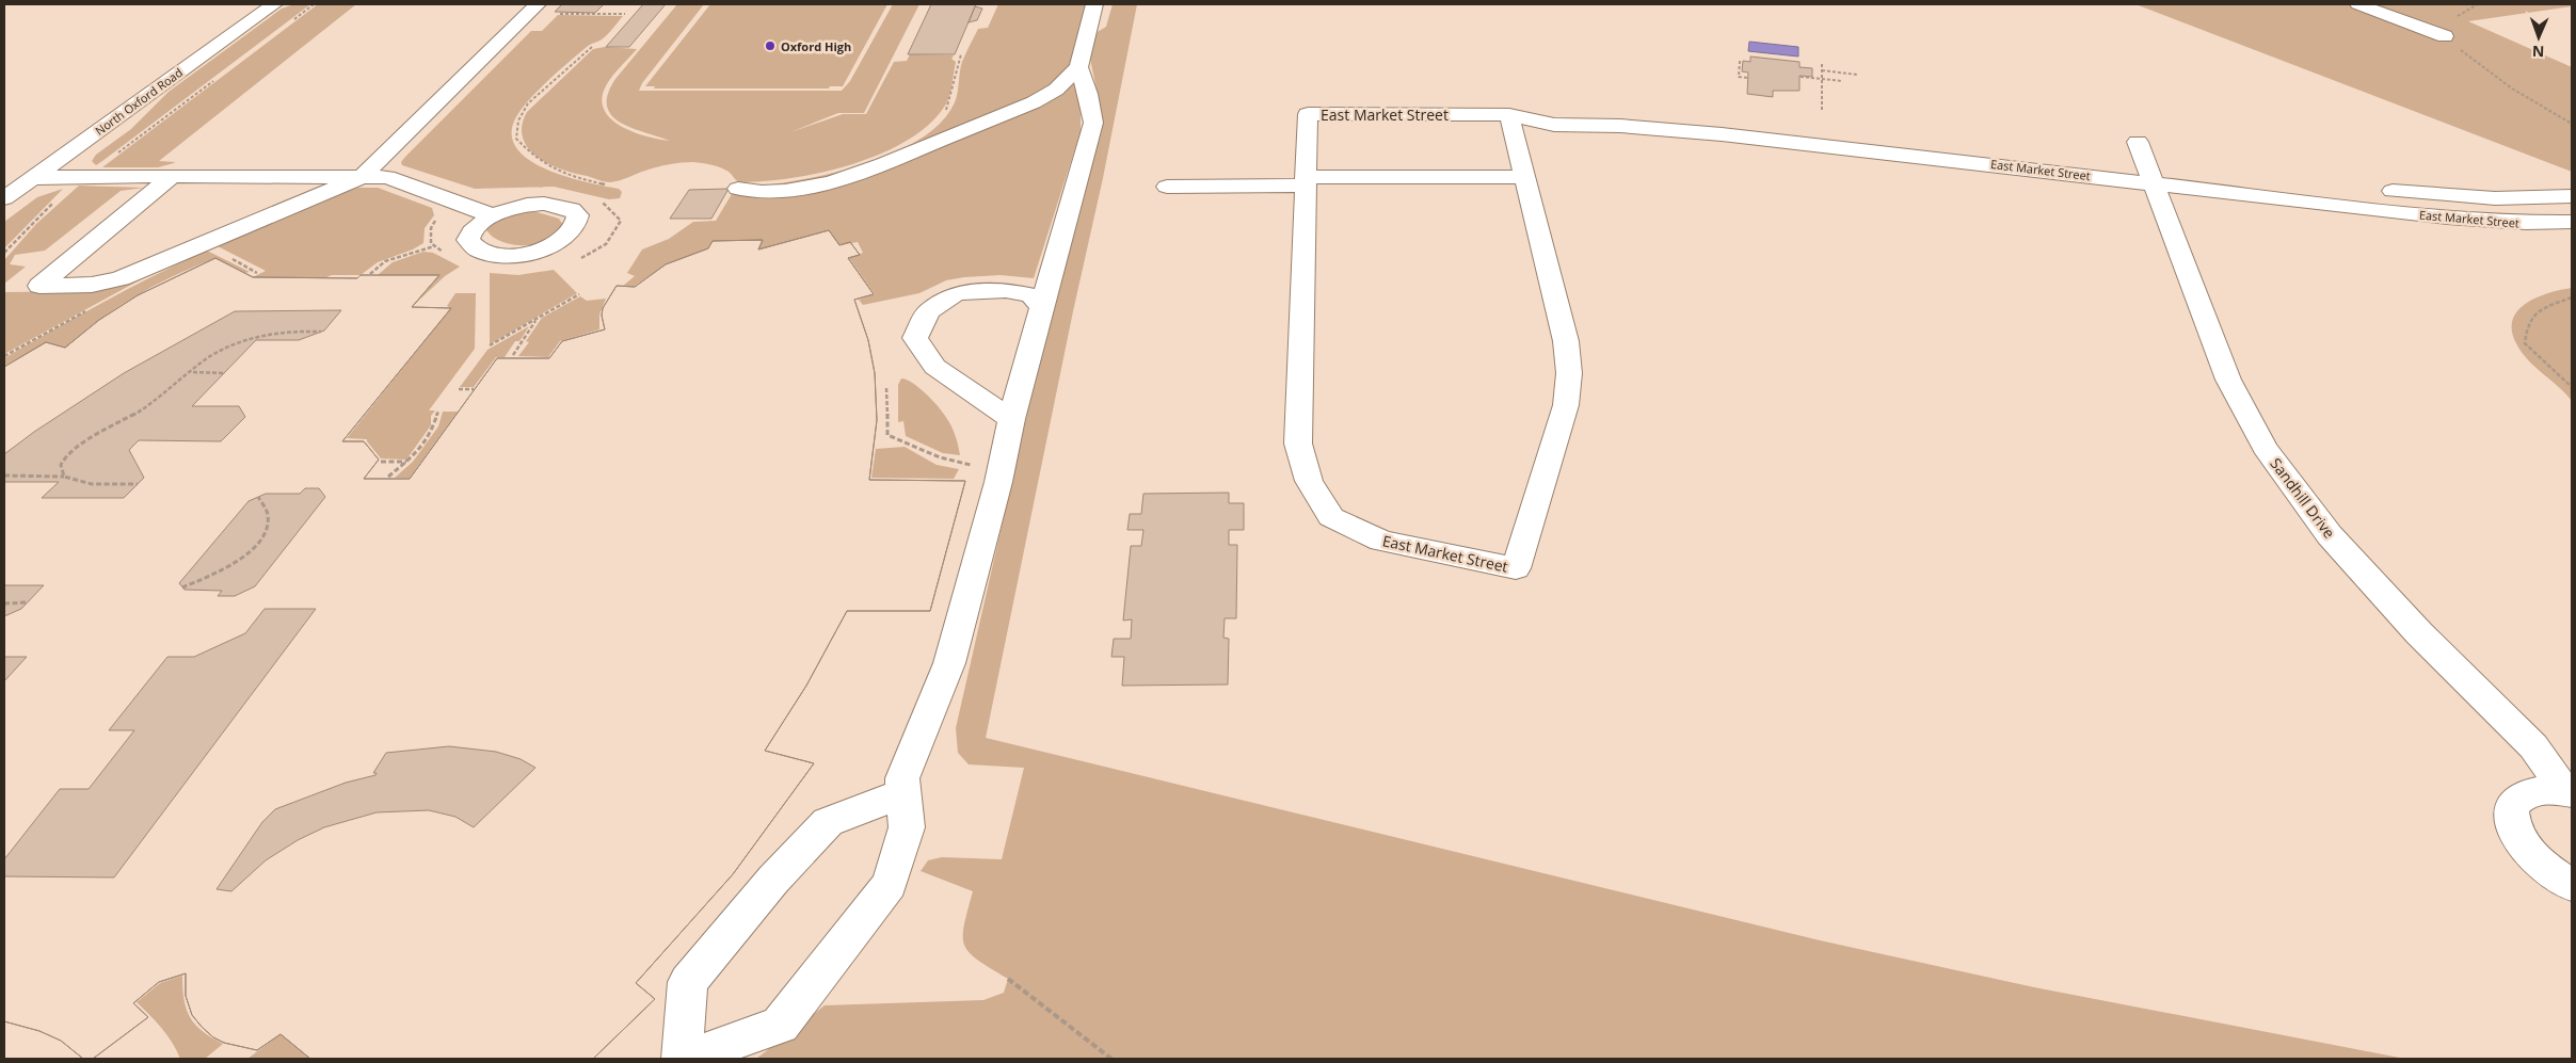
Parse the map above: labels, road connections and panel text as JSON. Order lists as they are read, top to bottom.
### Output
{
  "streets": {
    "street": ["North Oxford Road", "East Market Street", "Sandhill Drive"]
  },
  "crossings": [
    ["East Market Street", "Sandhill Drive"]
  ],
  "places": ["Oxford High"],
  "north": "bottom"
}
